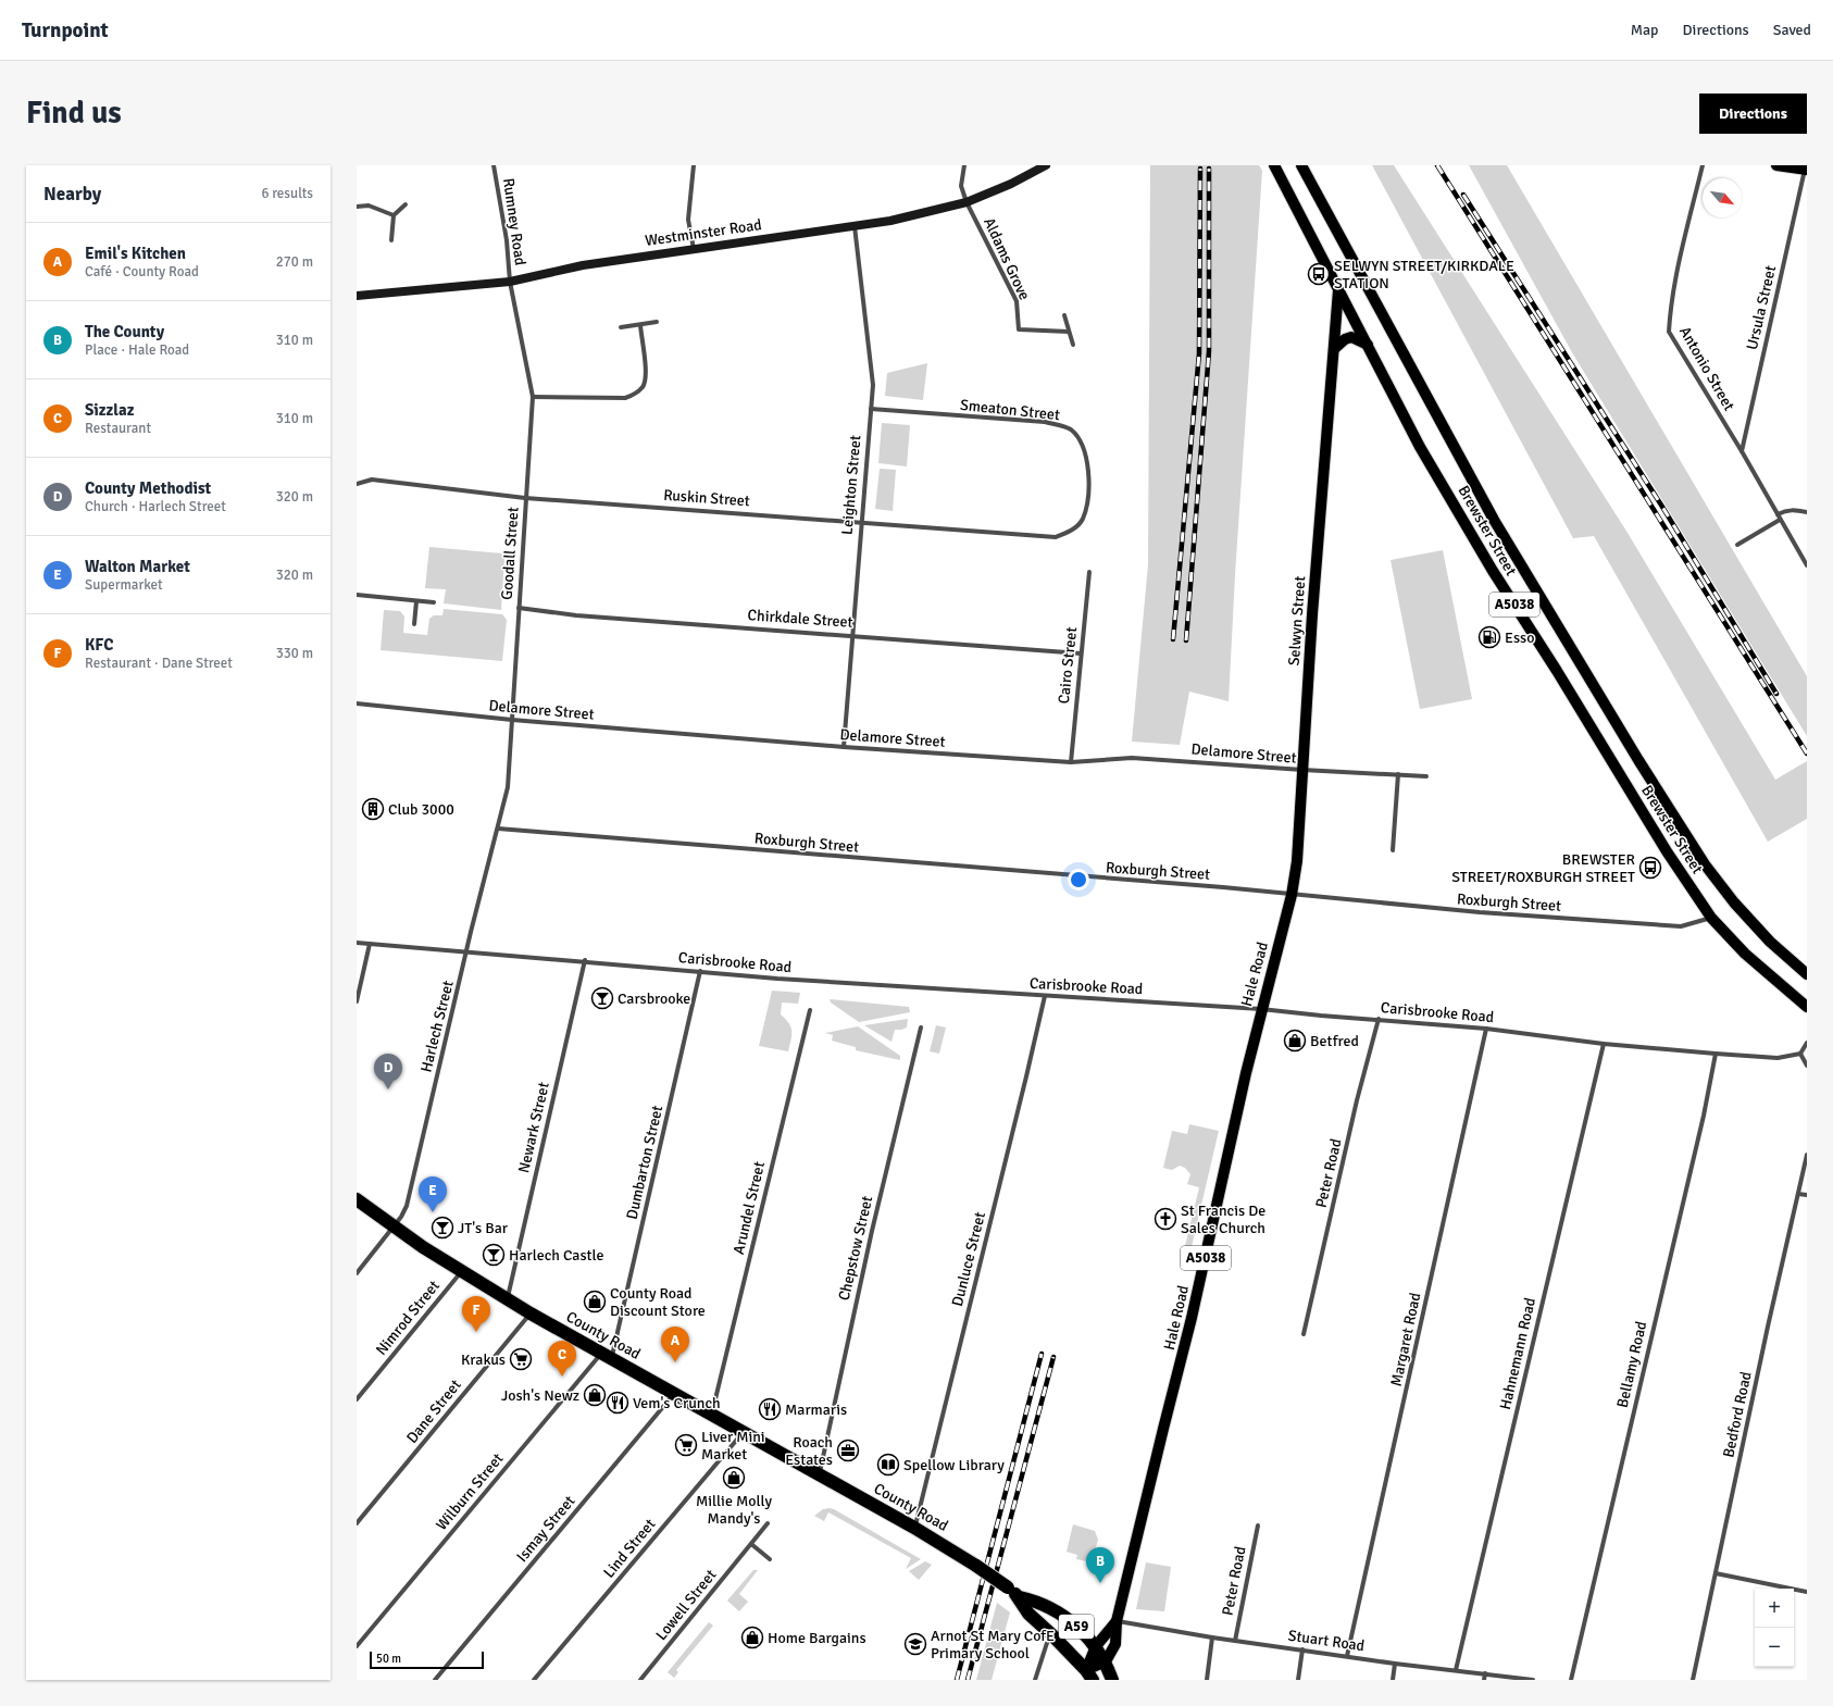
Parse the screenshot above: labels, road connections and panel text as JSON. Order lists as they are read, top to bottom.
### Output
{
  "streets": {
    "highway": ["County Road", "A59"],
    "main road": [
      "Brewster Street",
      "A5038",
      "Selwyn Street",
      "Hale Road"
    ],
    "street": [
      "Rumney Road",
      "Westminster Road",
      "Aldams Grove",
      "Ursula Street",
      "Antonio Street",
      "Smeaton Street",
      "Leighton Street",
      "Ruskin Street",
      "Goodall Street",
      "Chirkdale Street",
      "Cairo Street",
      "Delamore Street",
      "Roxburgh Street",
      "Carisbrooke Road",
      "Harlech Street",
      "Newark Street",
      "Dumbarton Street",
      "Peter Road",
      "Arundel Street",
      "Chepstow Street",
      "Dunluce Street",
      "Nimrod Street",
      "Margaret Road",
      "Hahnemann Road",
      "Bellamy Road",
      "Dane Street",
      "Bedford Road",
      "Wilburn Street",
      "Ismay Street",
      "Lind Street",
      "Lowell Street",
      "Stuart Road"
    ]
  },
  "crossings": [
    ["Rumney Road", "Westminster Road"],
    ["Rumney Road", "Goodall Street"],
    ["Westminster Road", "Aldams Grove"],
    ["Westminster Road", "Leighton Street"],
    ["Westminster Road", "Goodall Street"],
    ["Ursula Street", "Antonio Street"],
    ["Smeaton Street", "Leighton Street"],
    ["Smeaton Street", "Ruskin Street"],
    ["Leighton Street", "Ruskin Street"],
    ["Leighton Street", "Chirkdale Street"],
    ["Leighton Street", "Delamore Street"],
    ["Ruskin Street", "Goodall Street"],
    ["Brewster Street", "Selwyn Street"],
    ["Brewster Street", "Roxburgh Street"],
    ["Goodall Street", "Chirkdale Street"],
    ["Goodall Street", "Delamore Street"],
    ["Goodall Street", "Roxburgh Street"],
    ["Goodall Street", "Harlech Street"],
    ["Chirkdale Street", "Cairo Street"],
    ["Selwyn Street", "Delamore Street"],
    ["Selwyn Street", "Roxburgh Street"],
    ["Selwyn Street", "Hale Road"],
    ["Cairo Street", "Delamore Street"],
    ["Roxburgh Street", "Hale Road"],
    ["Roxburgh Street", "Harlech Street"],
    ["Carisbrooke Road", "Hale Road"],
    ["Carisbrooke Road", "Harlech Street"],
    ["Carisbrooke Road", "Newark Street"],
    ["Carisbrooke Road", "Dumbarton Street"],
    ["Carisbrooke Road", "Peter Road"],
    ["Carisbrooke Road", "Dunluce Street"],
    ["Carisbrooke Road", "Margaret Road"],
    ["Carisbrooke Road", "Hahnemann Road"],
    ["Carisbrooke Road", "Bellamy Road"],
    ["Hale Road", "County Road"],
    ["Hale Road", "Stuart Road"],
    ["Harlech Street", "County Road"],
    ["Newark Street", "County Road"],
    ["Dumbarton Street", "County Road"],
    ["Dumbarton Street", "Wilburn Street"],
    ["Peter Road", "Stuart Road"],
    ["Arundel Street", "County Road"],
    ["Chepstow Street", "County Road"],
    ["Dunluce Street", "County Road"],
    ["Nimrod Street", "County Road"],
    ["County Road", "Dane Street"],
    ["County Road", "Wilburn Street"],
    ["County Road", "Ismay Street"],
    ["County Road", "Lind Street"],
    ["Margaret Road", "Stuart Road"],
    ["Hahnemann Road", "Stuart Road"]
  ],
  "places": {
    "bus stop": ["SELWYN STREET/KIRKDALE STATION", "BREWSTER STREET/ROXBURGH STREET"],
    "fuel station": ["Esso"],
    "building": ["Club 3000"],
    "bar": ["Carsbrooke", "JT's Bar", "Harlech Castle"],
    "shop": [
      "Betfred",
      "County Road Discount Store",
      "Josh's Newz",
      "Millie Molly Mandy's",
      "Home Bargains"
    ],
    "church": ["St Francis De Sales Church"],
    "supermarket": ["Krakus", "Liver Mini Market"],
    "restaurant": ["Vem's Crunch", "Marmaris"],
    "office": ["Roach Estates"],
    "library": ["Spellow Library"],
    "school or university": ["Arnot St Mary CofE Primary School"]
  },
  "scale_bar": "50 m",
  "north": "bottom right",
  "page": {
    "header": "Turnpoint",
    "nav": ["Map", "Directions", "Saved"],
    "buttons": "Directions",
    "title": "Find us",
    "heading": ["Nearby", "6 results"],
    "list": [
      {
        "mark": "A",
        "name": "Emil's Kitchen",
        "note": "Café · County Road",
        "value": "270 m"
      },
      {
        "mark": "B",
        "name": "The County",
        "note": "Place · Hale Road",
        "value": "310 m"
      },
      {
        "mark": "C",
        "name": "Sizzlaz",
        "note": "Restaurant",
        "value": "310 m"
      },
      {
        "mark": "D",
        "name": "County Methodist",
        "note": "Church · Harlech Street",
        "value": "320 m"
      },
      {
        "mark": "E",
        "name": "Walton Market",
        "note": "Supermarket",
        "value": "320 m"
      },
      {
        "mark": "F",
        "name": "KFC",
        "note": "Restaurant · Dane Street",
        "value": "330 m"
      }
    ],
    "pins": [
      "D",
      "E",
      "F",
      "A",
      "C",
      "B"
    ],
    "map_buttons": ["+", "−"],
    "scale": "50 m"
  }
}
